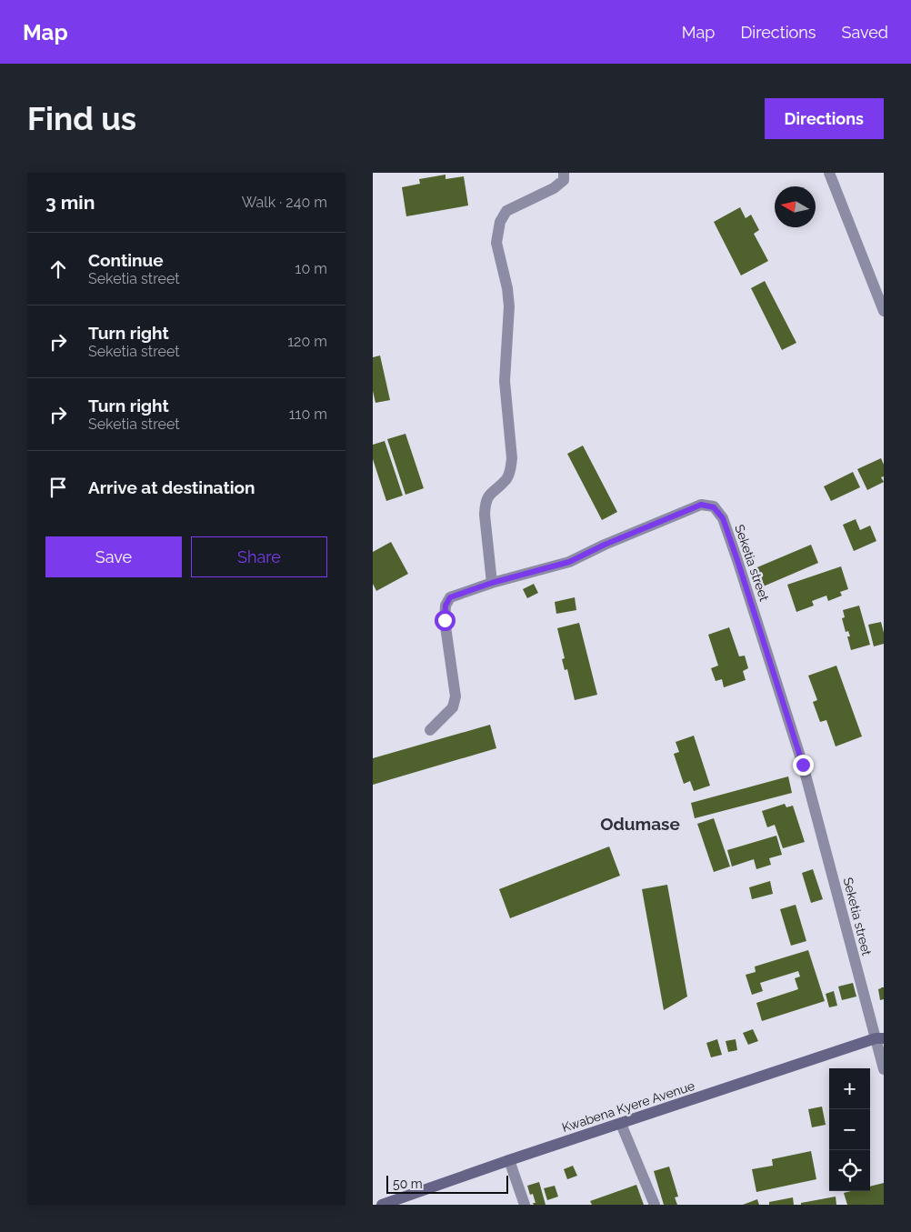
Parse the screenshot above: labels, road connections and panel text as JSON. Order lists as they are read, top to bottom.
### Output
{
  "streets": {
    "main road": ["Kwabena Kyere Avenue"],
    "street": ["Seketia street"]
  },
  "crossings": [
    ["Seketia street", "Kwabena Kyere Avenue"]
  ],
  "districts": ["Odumase"],
  "scale_bar": "50 m",
  "north": "left",
  "page": {
    "header": "Map",
    "nav": ["Map", "Directions", "Saved"],
    "buttons": [
      "Directions",
      ["Save", "Share"]
    ],
    "title": "Find us",
    "heading": ["3 min", "Walk · 240 m"],
    "list": [
      ["Continue", "Seketia street", "10 m"],
      ["Turn right", "Seketia street", "120 m"],
      ["Turn right", "Seketia street", "110 m"],
      "Arrive at destination"
    ],
    "map_buttons": ["+", "−"],
    "scale": "50 m"
  }
}
